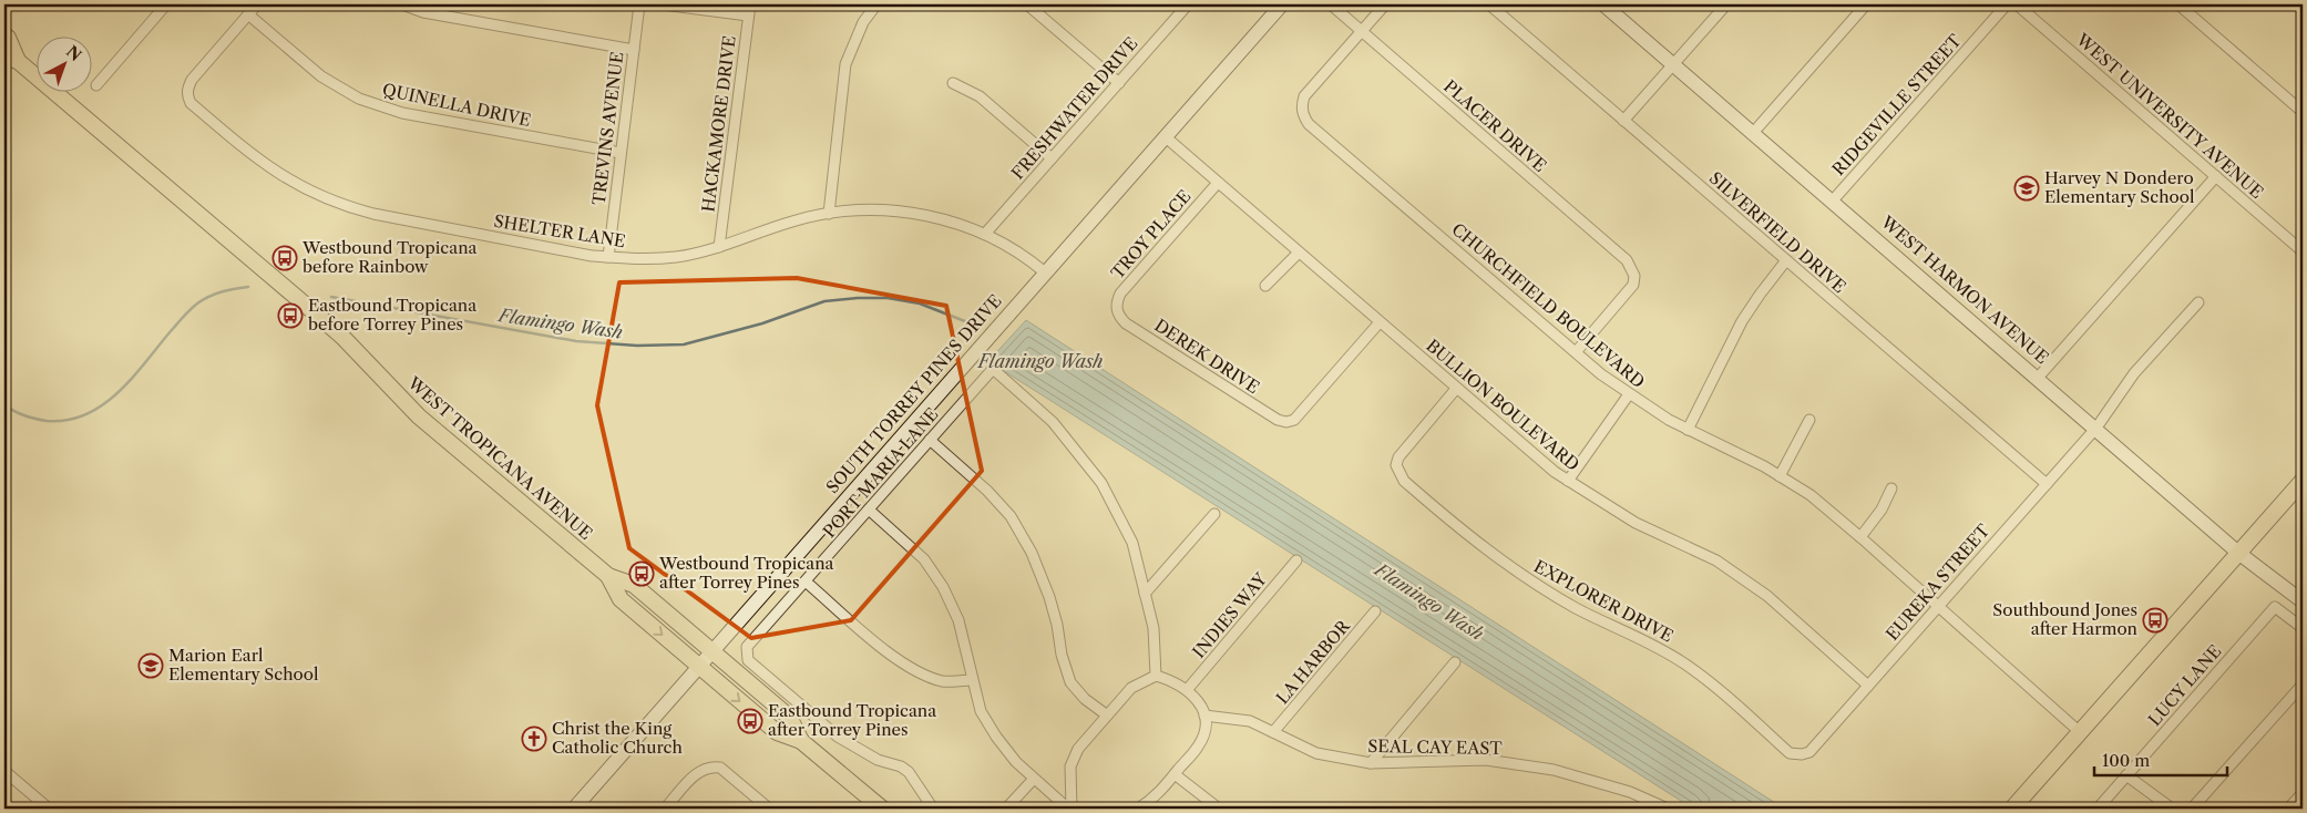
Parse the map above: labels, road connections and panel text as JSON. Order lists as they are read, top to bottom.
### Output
{
  "streets": {
    "main road": ["WEST HARMON AVENUE", "SOUTH TORREY PINES DRIVE", "WEST TROPICANA AVENUE"],
    "street": [
      "QUINELLA DRIVE",
      "RIDGEVILLE STREET",
      "FRESHWATER DRIVE",
      "WEST UNIVERSITY AVENUE",
      "HACKAMORE DRIVE",
      "PLACER DRIVE",
      "TREVINS AVENUE",
      "SHELTER LANE",
      "SILVERFIELD DRIVE",
      "TROY PLACE",
      "CHURCHFIELD BOULEVARD",
      "DEREK DRIVE",
      "BULLION BOULEVARD",
      "PORT MARIA LANE",
      "EUREKA STREET",
      "EXPLORER DRIVE",
      "INDIES WAY",
      "LA HARBOR",
      "LUCY LANE",
      "SEAL CAY EAST"
    ]
  },
  "crossings": [
    ["QUINELLA DRIVE", "TREVINS AVENUE"],
    ["QUINELLA DRIVE", "SHELTER LANE"],
    ["RIDGEVILLE STREET", "WEST HARMON AVENUE"],
    ["FRESHWATER DRIVE", "SHELTER LANE"],
    ["HACKAMORE DRIVE", "SHELTER LANE"],
    ["PLACER DRIVE", "CHURCHFIELD BOULEVARD"],
    ["TREVINS AVENUE", "SHELTER LANE"],
    ["SHELTER LANE", "SOUTH TORREY PINES DRIVE"],
    ["SILVERFIELD DRIVE", "EUREKA STREET"],
    ["TROY PLACE", "DEREK DRIVE"],
    ["TROY PLACE", "BULLION BOULEVARD"],
    ["WEST HARMON AVENUE", "EUREKA STREET"],
    ["CHURCHFIELD BOULEVARD", "EUREKA STREET"],
    ["DEREK DRIVE", "BULLION BOULEVARD"],
    ["SOUTH TORREY PINES DRIVE", "BULLION BOULEVARD"],
    ["SOUTH TORREY PINES DRIVE", "WEST TROPICANA AVENUE"],
    ["BULLION BOULEVARD", "EUREKA STREET"],
    ["BULLION BOULEVARD", "EXPLORER DRIVE"],
    ["EUREKA STREET", "EXPLORER DRIVE"],
    ["LA HARBOR", "SEAL CAY EAST"]
  ],
  "water": ["Flamingo Wash"],
  "places": {
    "school or university": ["Harvey N Dondero Elementary School", "Marion Earl Elementary School"],
    "bus stop": [
      "Westbound Tropicana before Rainbow",
      "Eastbound Tropicana before Torrey Pines",
      "Westbound Tropicana after Torrey Pines",
      "Southbound Jones after Harmon",
      "Eastbound Tropicana after Torrey Pines"
    ],
    "church": ["Christ the King Catholic Church"]
  },
  "scale_bar": "100 m",
  "north": "top right"
}
